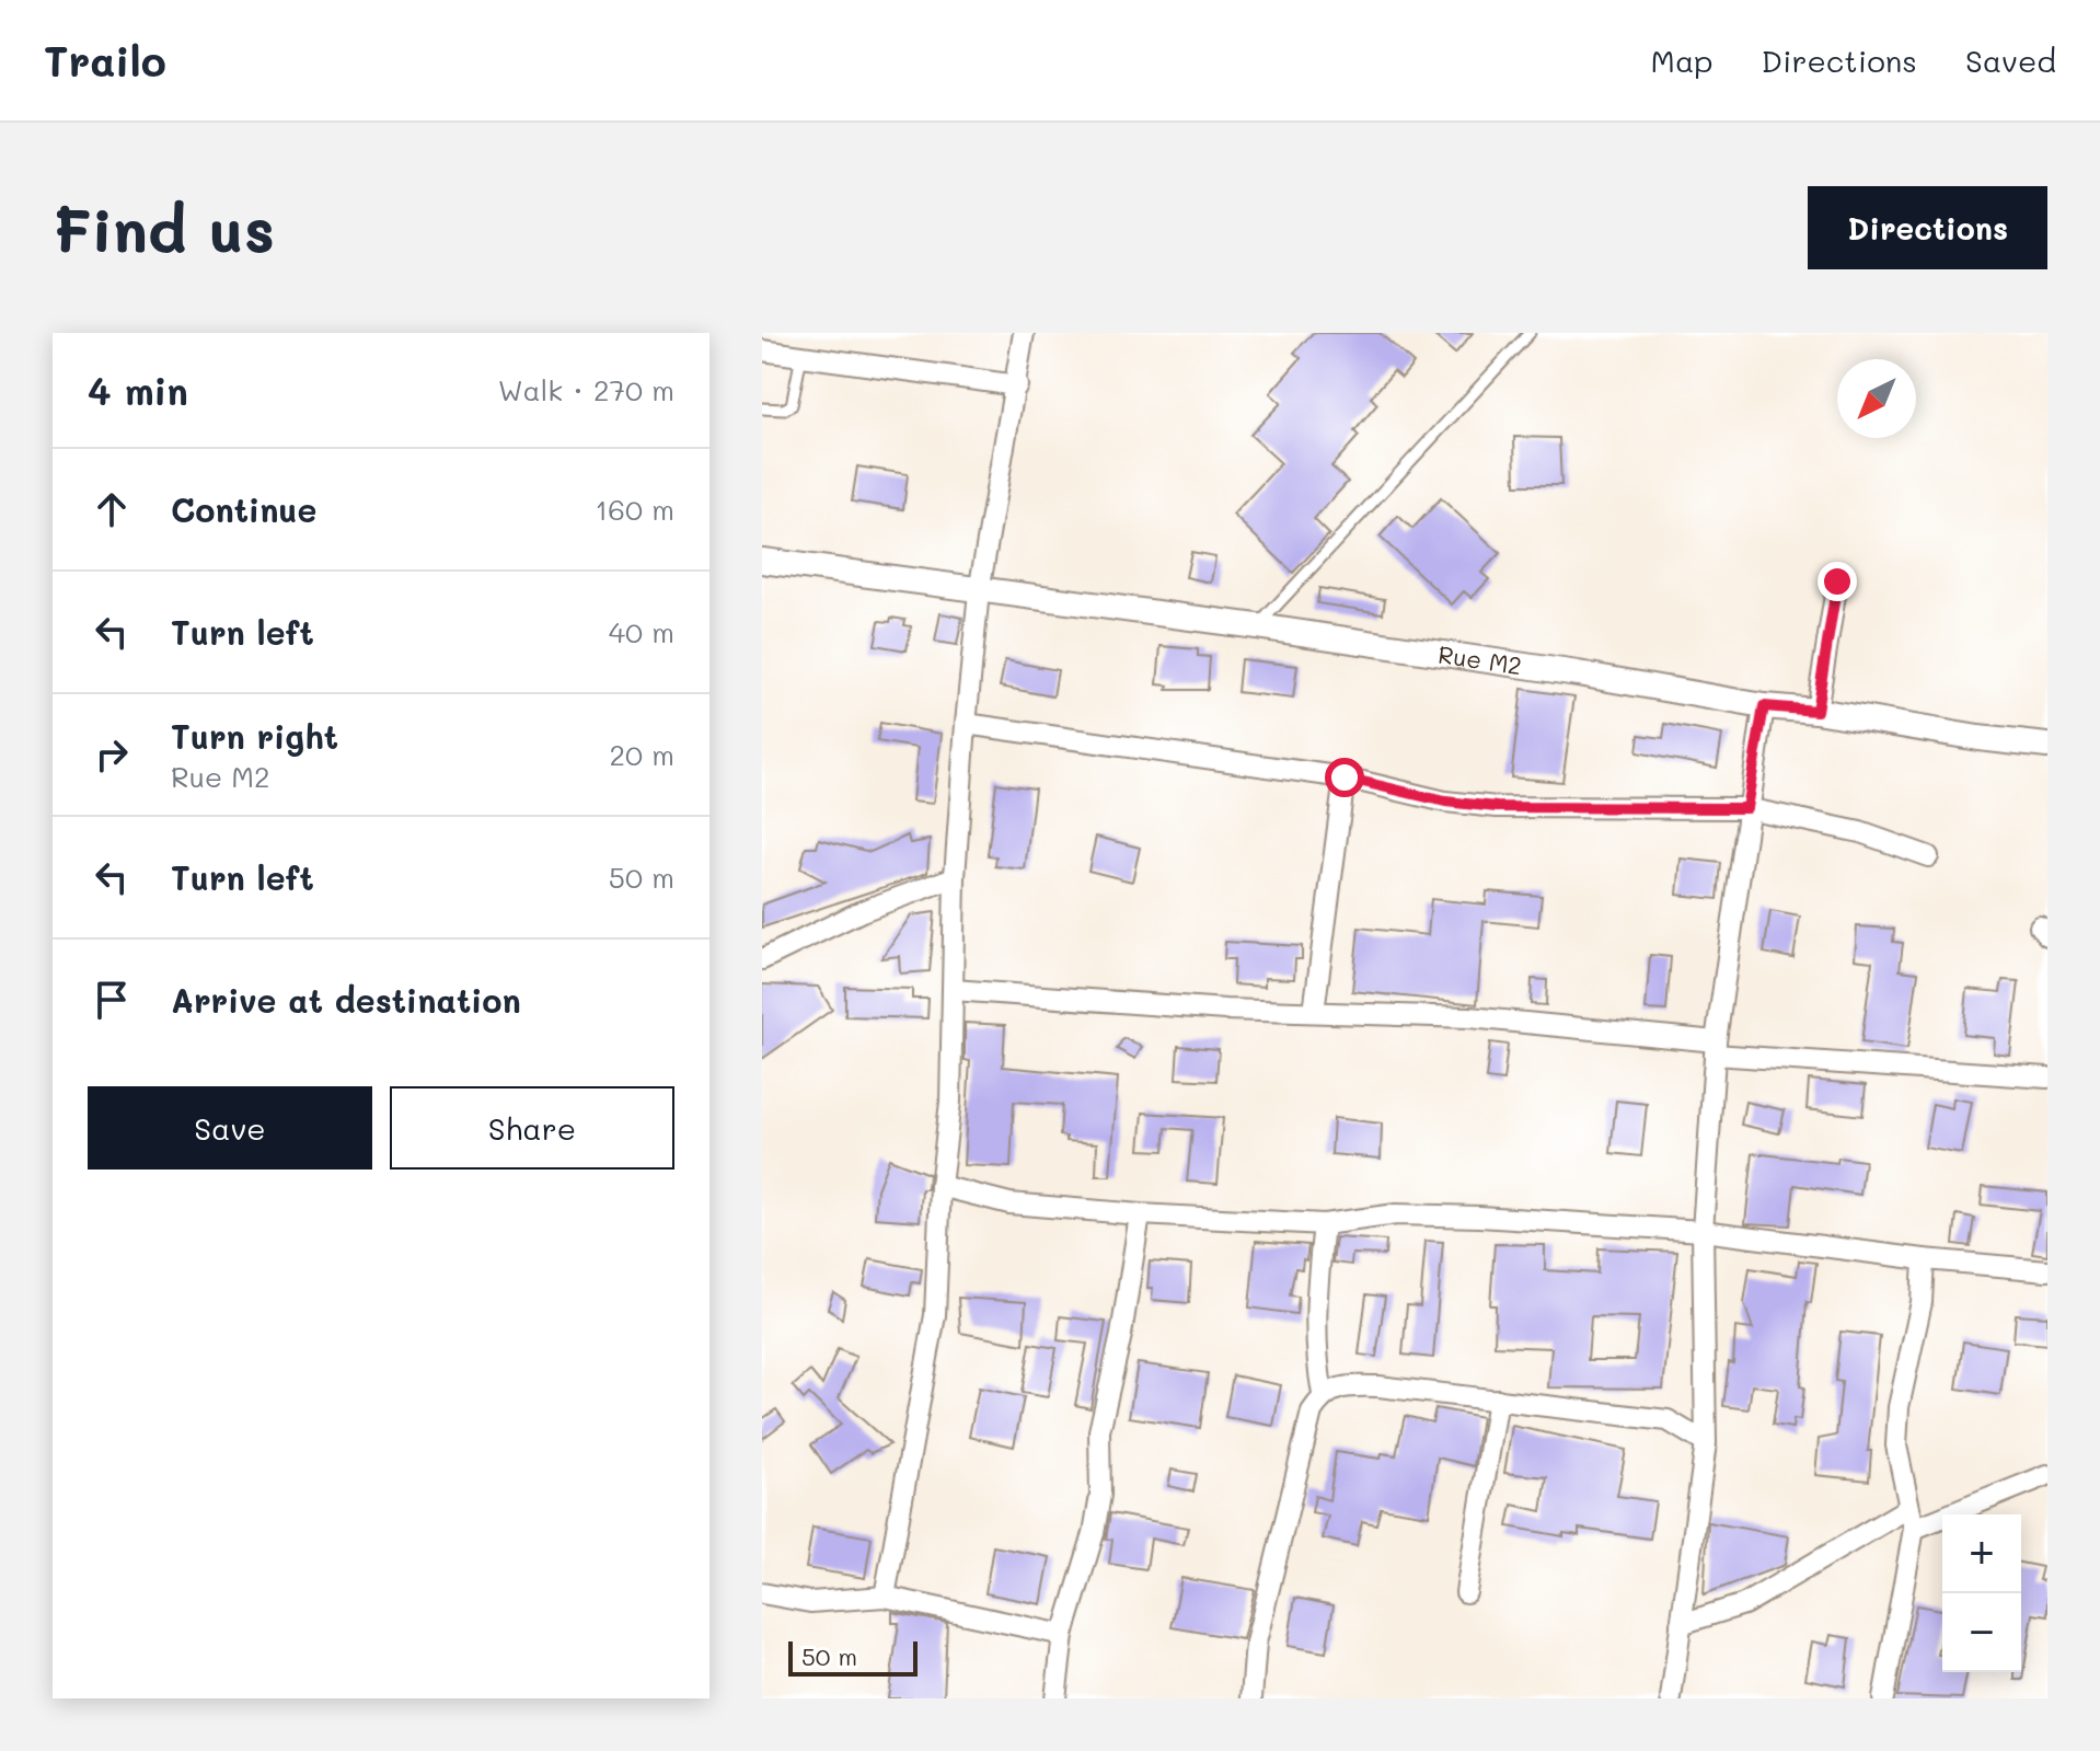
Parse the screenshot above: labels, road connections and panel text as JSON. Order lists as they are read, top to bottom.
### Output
{
  "streets": {
    "street": ["Rue M2"]
  },
  "scale_bar": "50 m",
  "north": "bottom left",
  "page": {
    "header": "Trailo",
    "nav": ["Map", "Directions", "Saved"],
    "buttons": [
      "Directions",
      ["Save", "Share"]
    ],
    "title": "Find us",
    "heading": ["4 min", "Walk · 270 m"],
    "list": [
      ["Continue", "160 m"],
      ["Turn left", "40 m"],
      ["Turn right", "Rue M2", "20 m"],
      ["Turn left", "50 m"],
      "Arrive at destination"
    ],
    "map_buttons": ["+", "−"],
    "scale": "50 m"
  }
}
